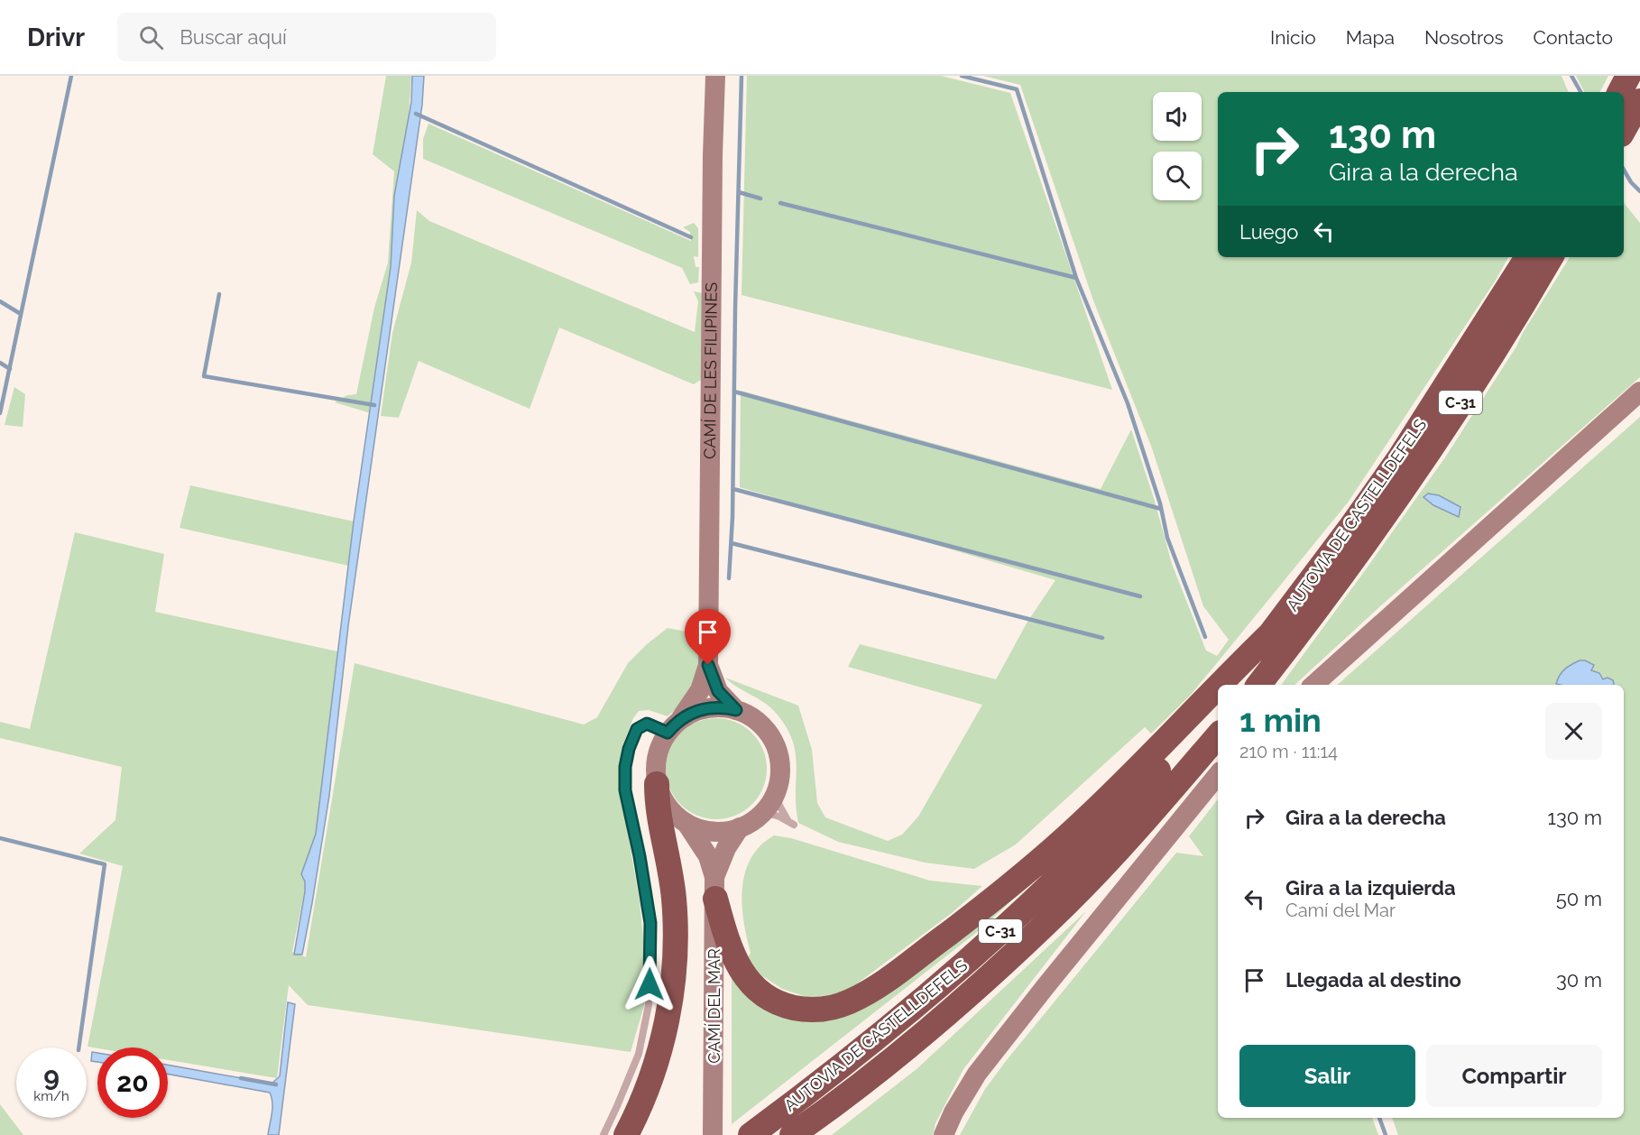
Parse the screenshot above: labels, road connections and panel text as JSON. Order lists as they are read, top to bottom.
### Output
{
  "streets": {
    "highway": ["C-31", "AUTOVIA DE CASTELLDEFELS"],
    "main road": ["CAMÍ DE LES FILIPINES", "CAMÍ DEL MAR"]
  },
  "page": {
    "header": "Drivr",
    "search": "Buscar aquí",
    "nav": [
      "Inicio",
      "Mapa",
      "Nosotros",
      "Contacto"
    ],
    "turn": ["130 m", "Gira a la derecha"],
    "then": "Luego",
    "heading": ["1 min", "210 m · 11:14"],
    "list": [
      {
        "name": "Gira a la derecha",
        "value": "130 m"
      },
      {
        "name": "Gira a la izquierda",
        "note": "Camí del Mar",
        "value": "50 m"
      },
      {
        "name": "Llegada al destino",
        "value": "30 m"
      }
    ],
    "buttons": ["Salir", "Compartir"],
    "speed": "9 km/h",
    "limit": "20"
  }
}
